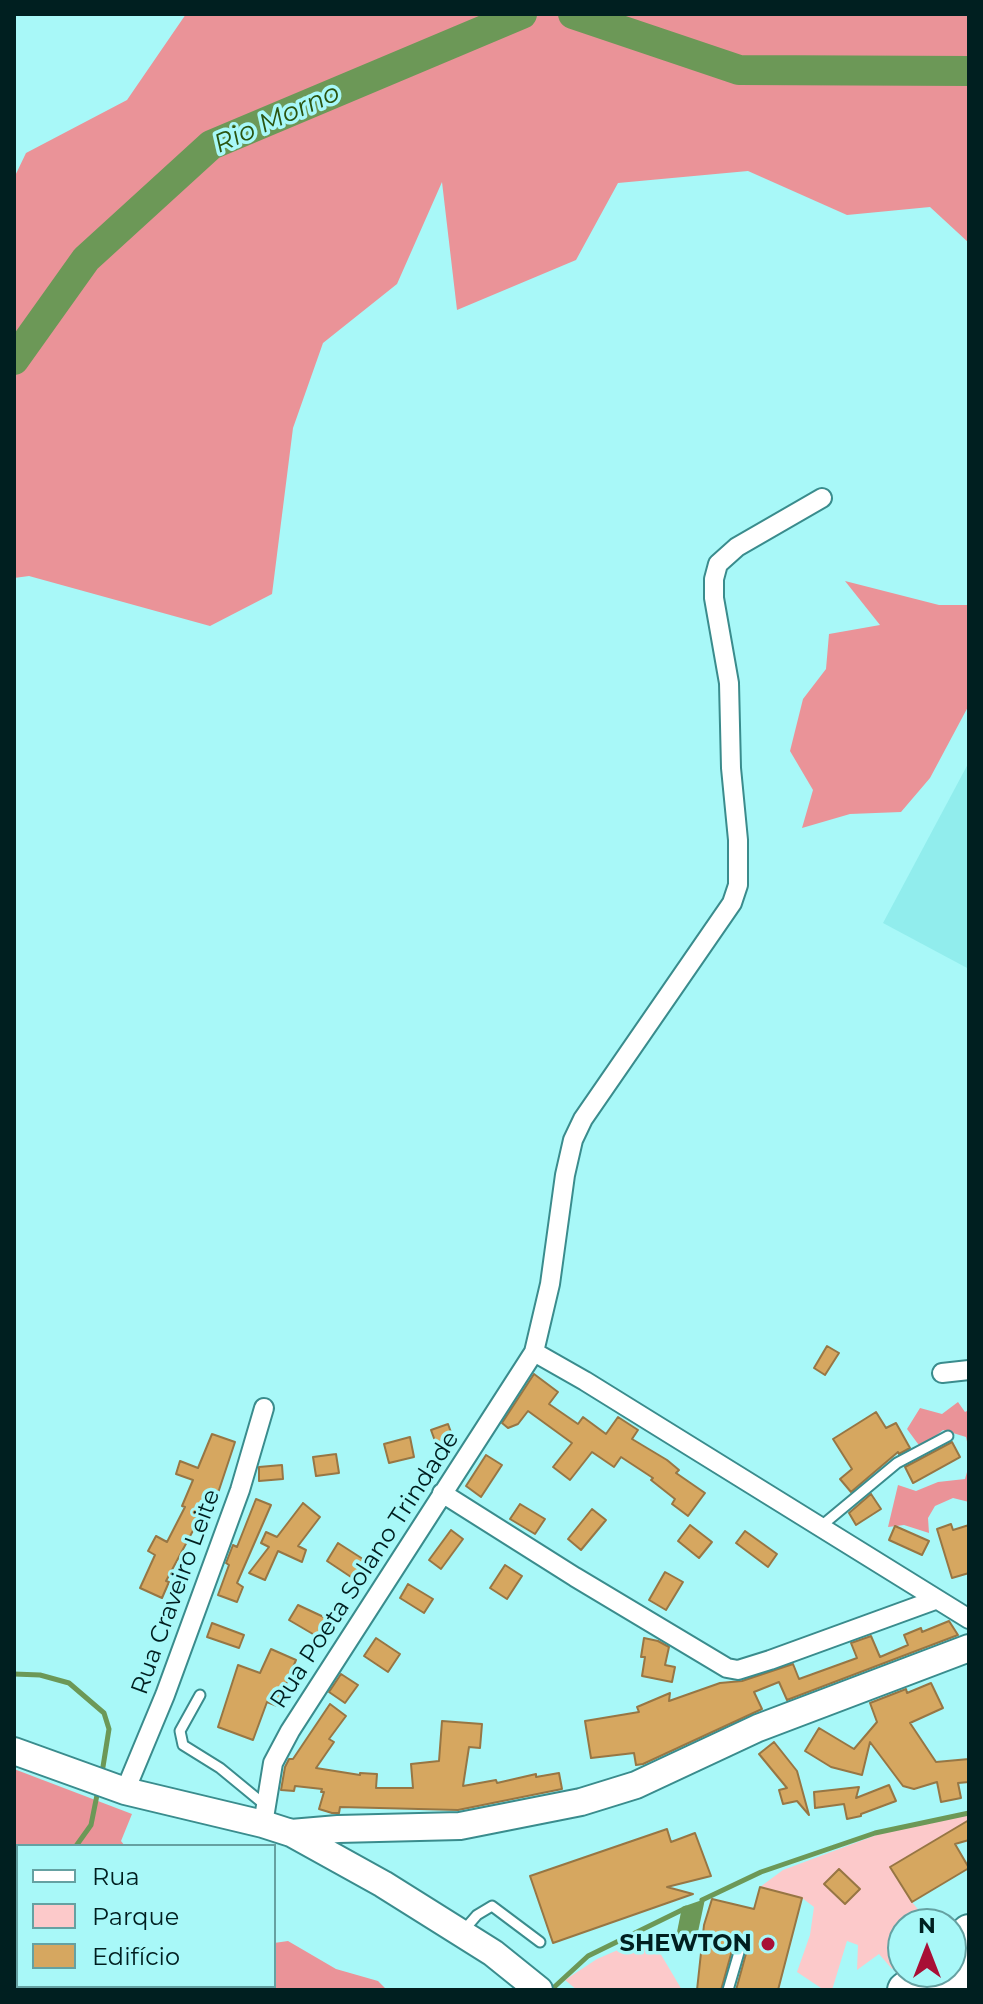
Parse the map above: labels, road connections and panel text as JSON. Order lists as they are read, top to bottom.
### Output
{
  "streets": {
    "street": ["Rua Poeta Solano Trindade", "Rua Craveiro Leite"]
  },
  "water": ["Rio Morno"],
  "places": ["SHEWTON"],
  "legend": ["Rua", "Parque", "Edifício"],
  "north": "top"
}
